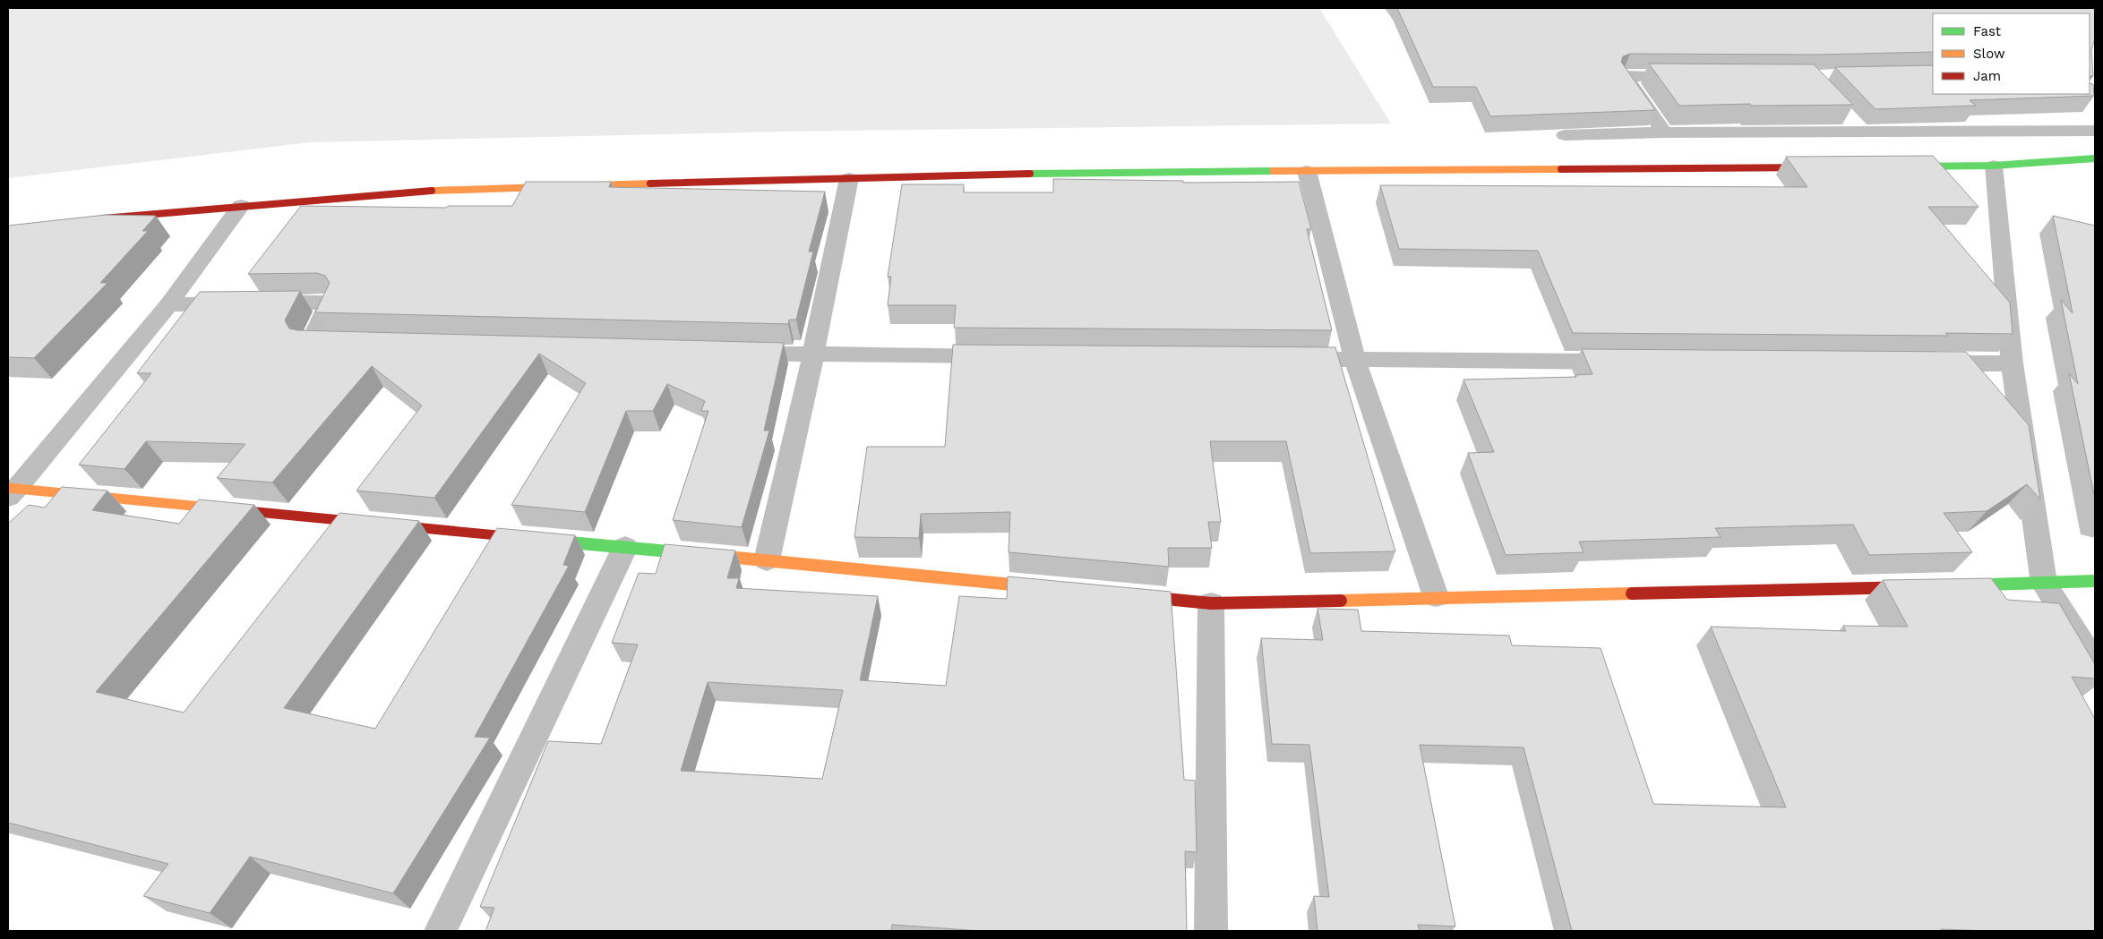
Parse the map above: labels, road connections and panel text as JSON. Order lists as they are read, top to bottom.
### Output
{
  "legend": ["Fast", "Slow", "Jam"]
}
